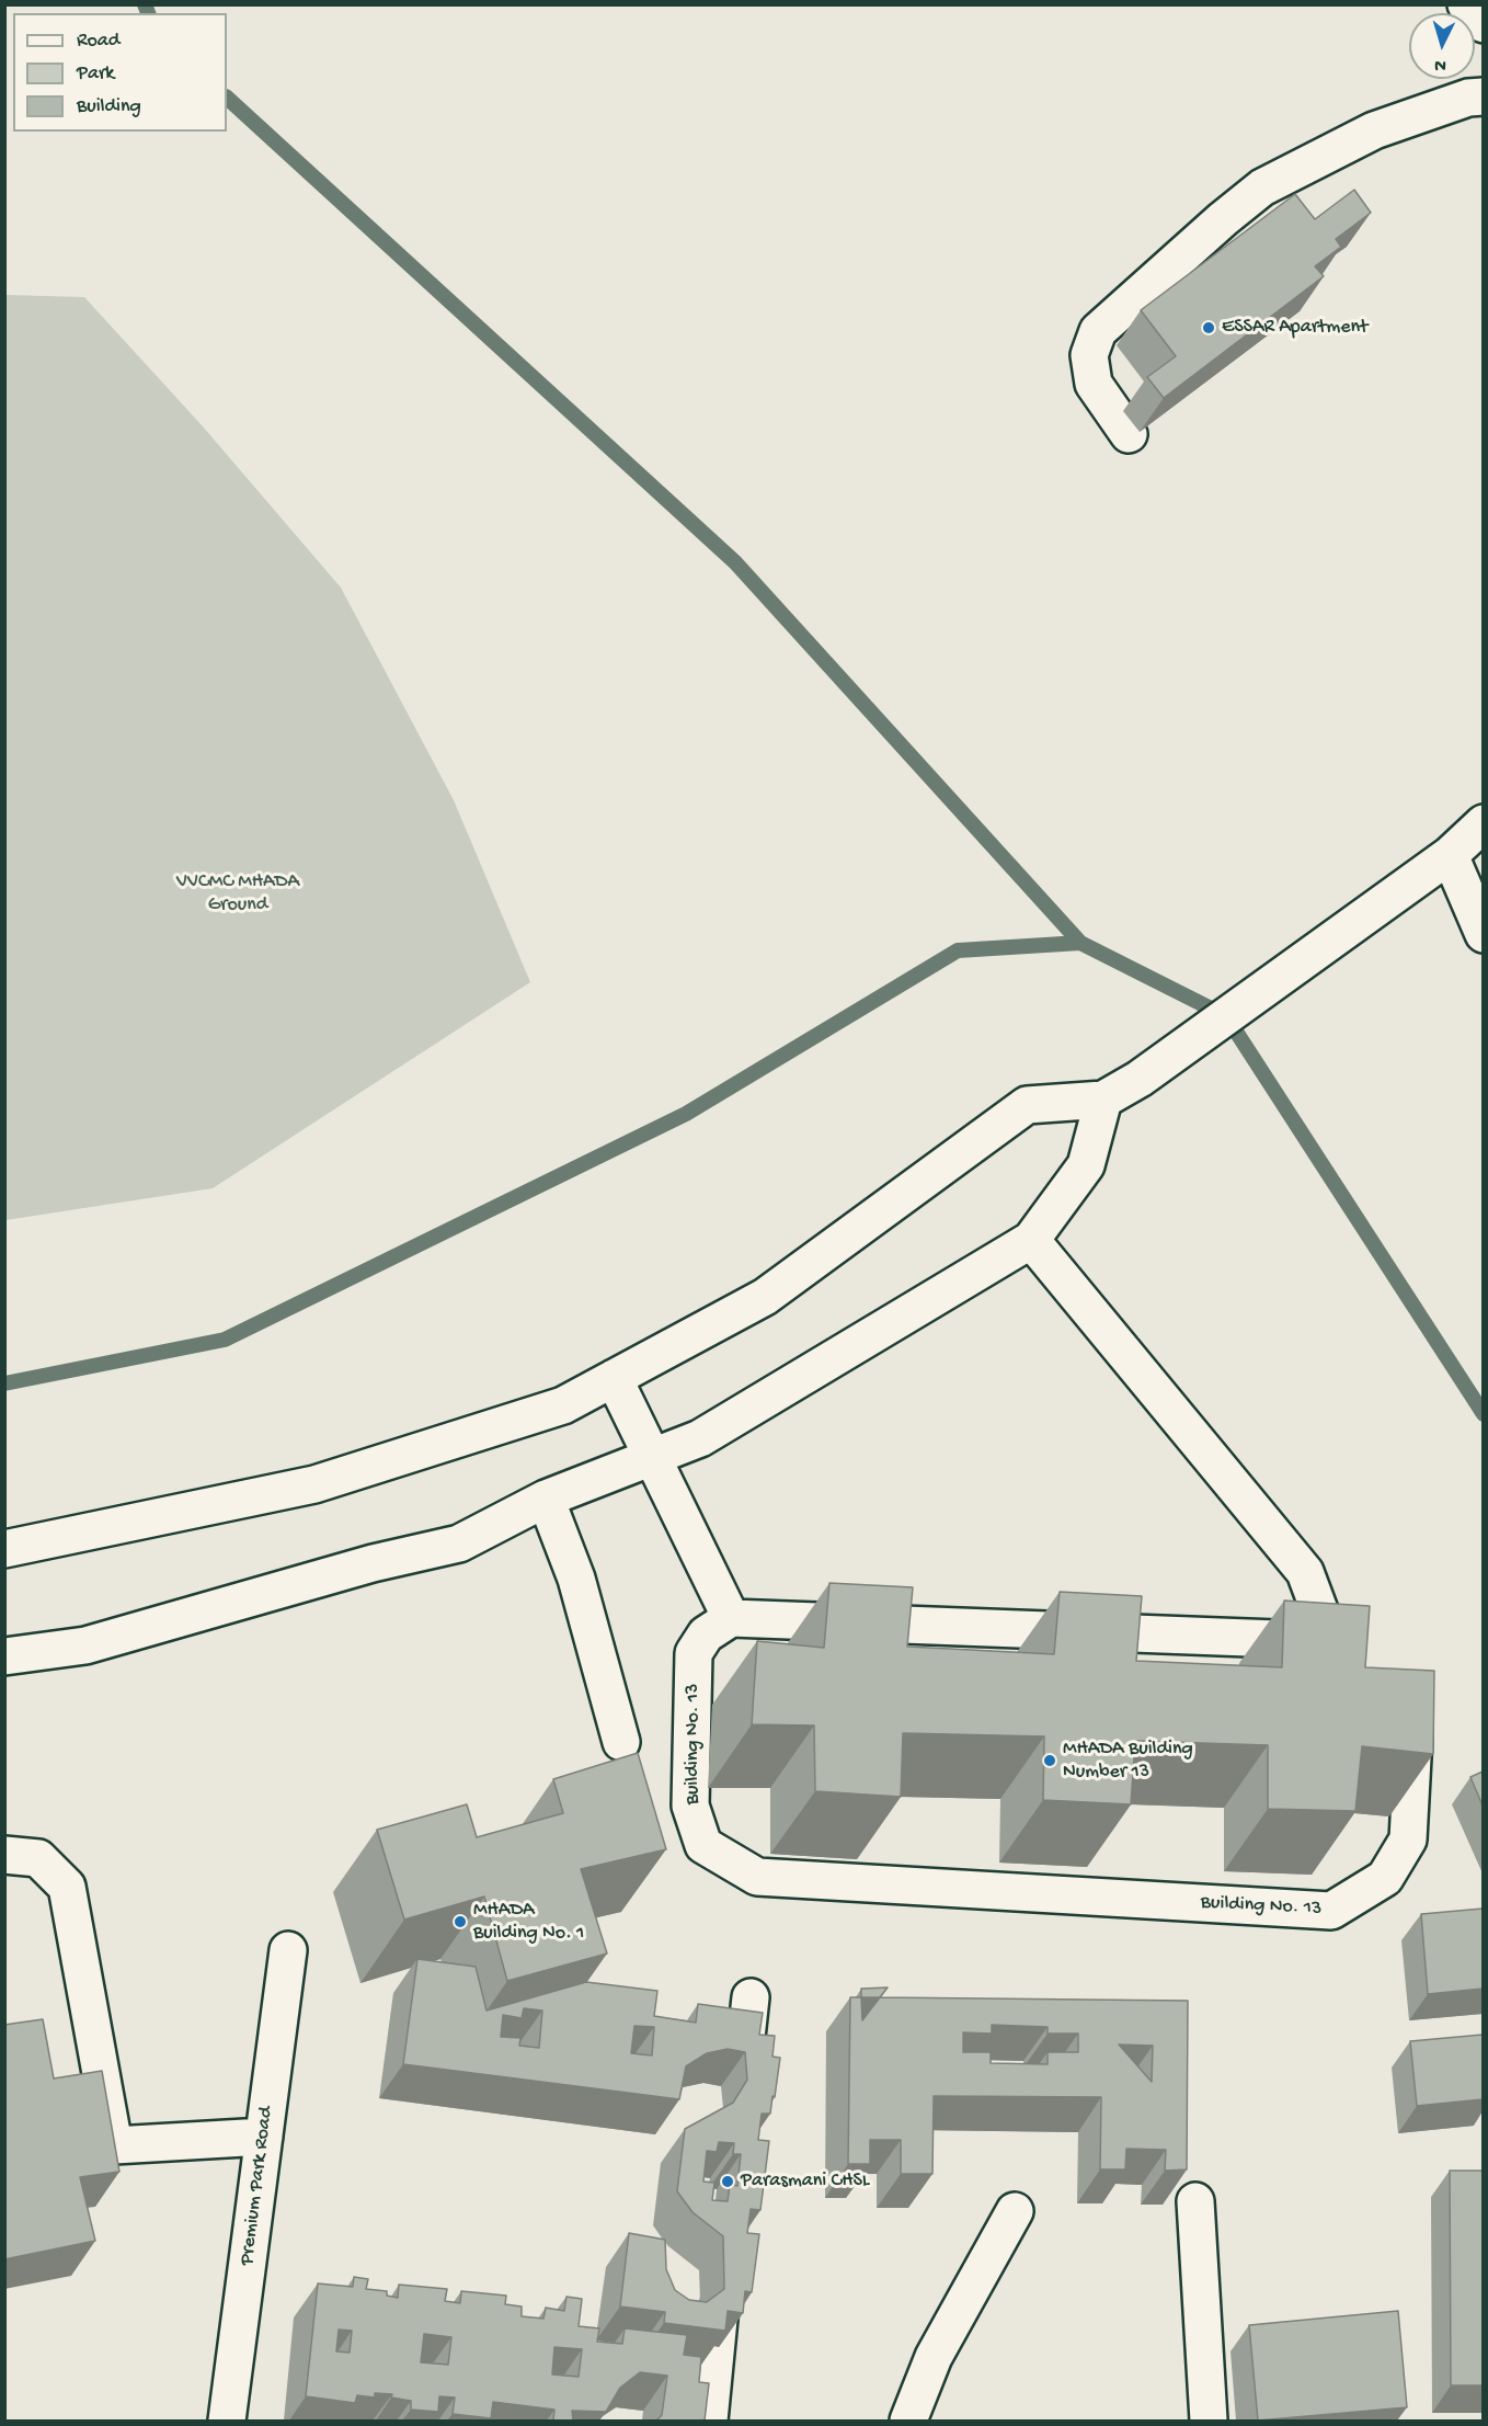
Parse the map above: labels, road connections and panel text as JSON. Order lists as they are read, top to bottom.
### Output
{
  "streets": {
    "street": ["Building No. 13", "Premium Park Road"]
  },
  "parks": ["VVCMC MHADA Ground"],
  "places": [
    "ESSAR Apartment",
    "MHADA Building Number 13",
    "MHADA Building No. 1",
    "Parasmani CHSL"
  ],
  "legend": ["Road", "Park", "Building"],
  "north": "bottom"
}
